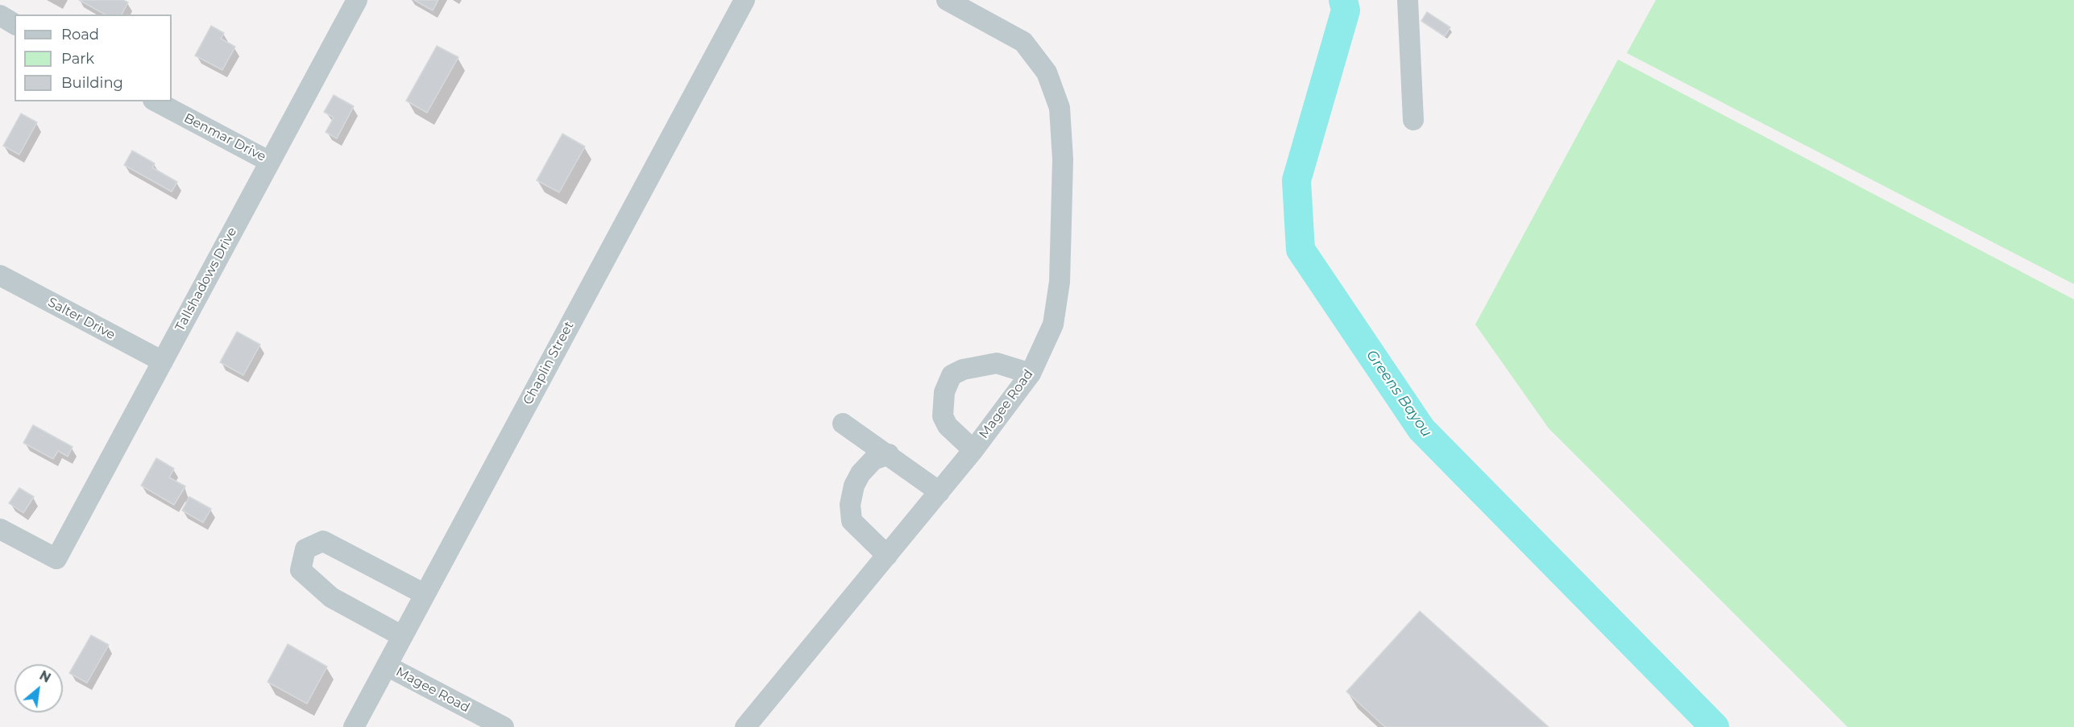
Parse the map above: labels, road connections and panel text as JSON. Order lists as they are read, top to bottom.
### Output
{
  "streets": {
    "street": [
      "Benmar Drive",
      "Tallshadows Drive",
      "Salter Drive",
      "Chaplin Street",
      "Magee Road"
    ]
  },
  "crossings": [
    ["Benmar Drive", "Tallshadows Drive"],
    ["Tallshadows Drive", "Salter Drive"],
    ["Chaplin Street", "Magee Road"]
  ],
  "water": ["Greens Bayou"],
  "legend": ["Road", "Park", "Building"],
  "north": "top right"
}
